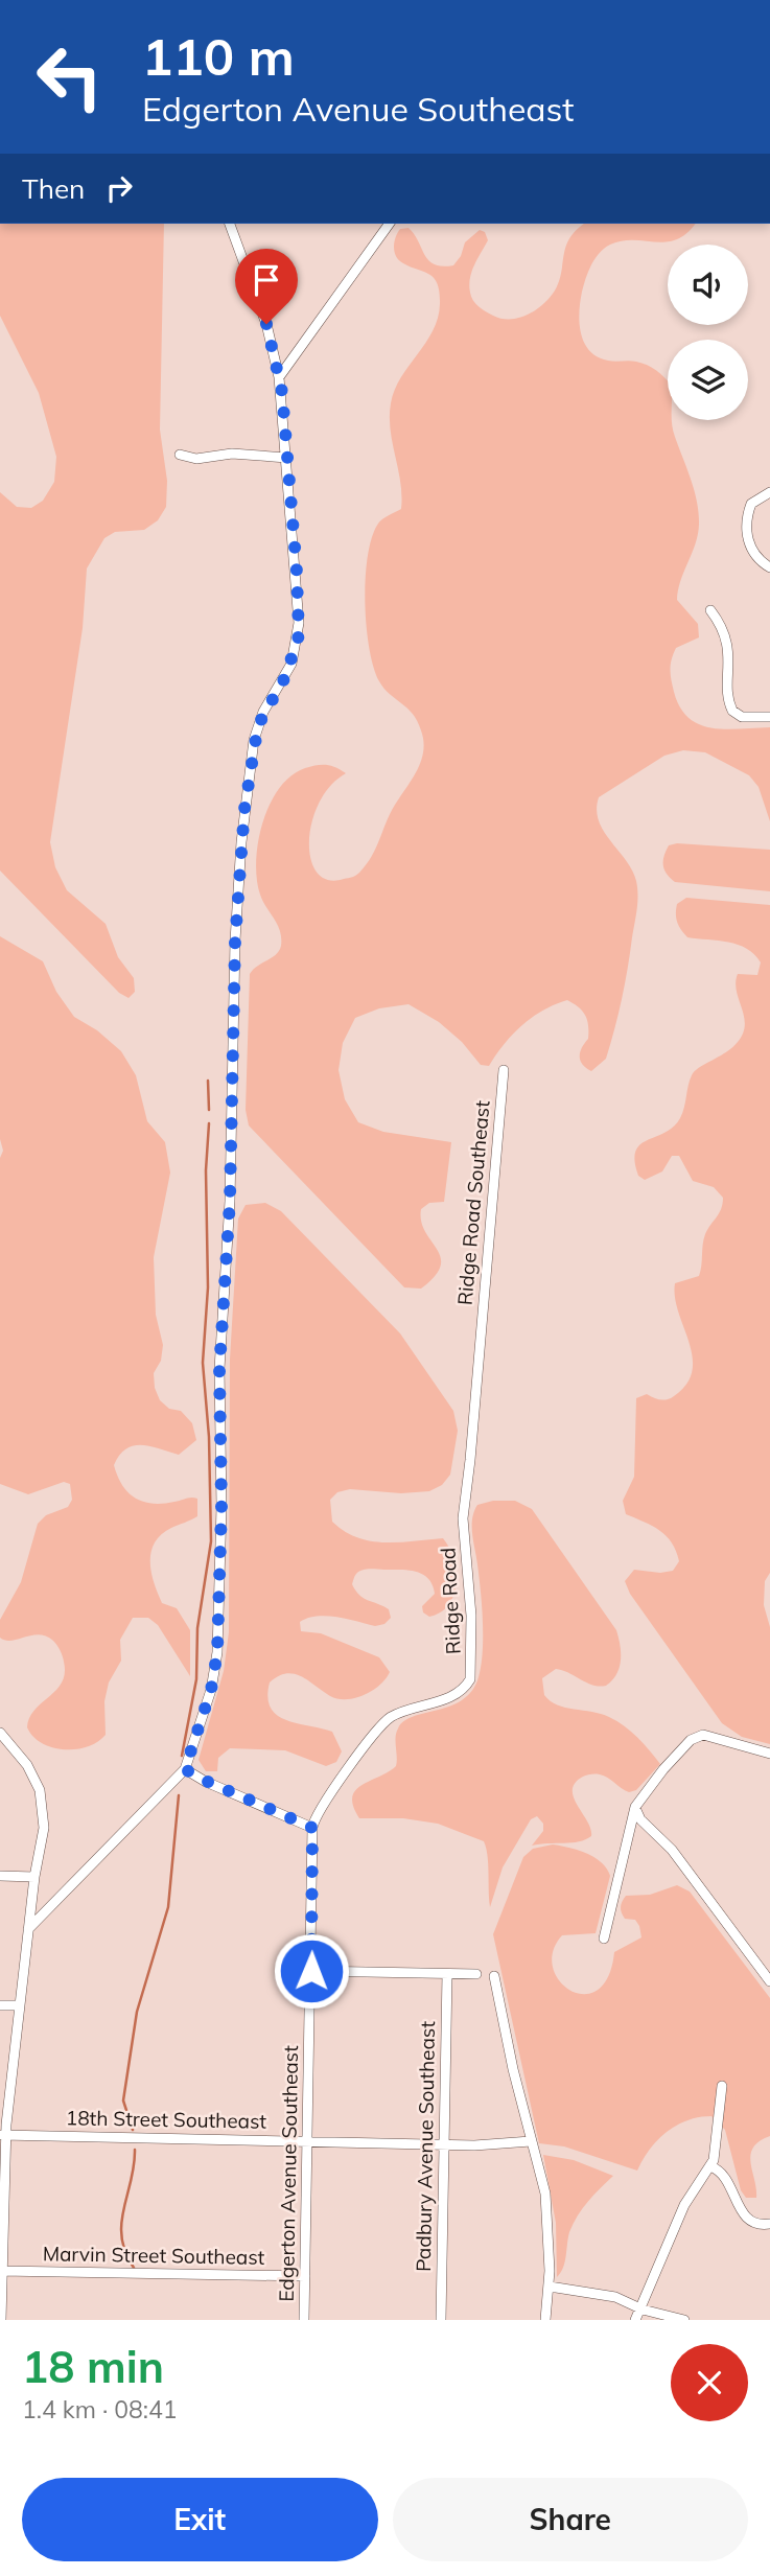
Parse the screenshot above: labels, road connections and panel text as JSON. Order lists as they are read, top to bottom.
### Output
{
  "streets": {
    "street": [
      "Ridge Road Southeast",
      "Ridge Road",
      "18th Street Southeast",
      "Padbury Avenue Southeast",
      "Edgerton Avenue Southeast",
      "Marvin Street Southeast"
    ]
  },
  "crossings": [
    ["Ridge Road Southeast", "Ridge Road"],
    ["Ridge Road", "Edgerton Avenue Southeast"],
    ["18th Street Southeast", "Padbury Avenue Southeast"],
    ["18th Street Southeast", "Edgerton Avenue Southeast"],
    ["Edgerton Avenue Southeast", "Marvin Street Southeast"]
  ],
  "page": {
    "turn": ["110 m", "Edgerton Avenue Southeast"],
    "then": "Then",
    "heading": ["18 min", "1.4 km · 08:41"],
    "buttons": ["Exit", "Share"]
  }
}
